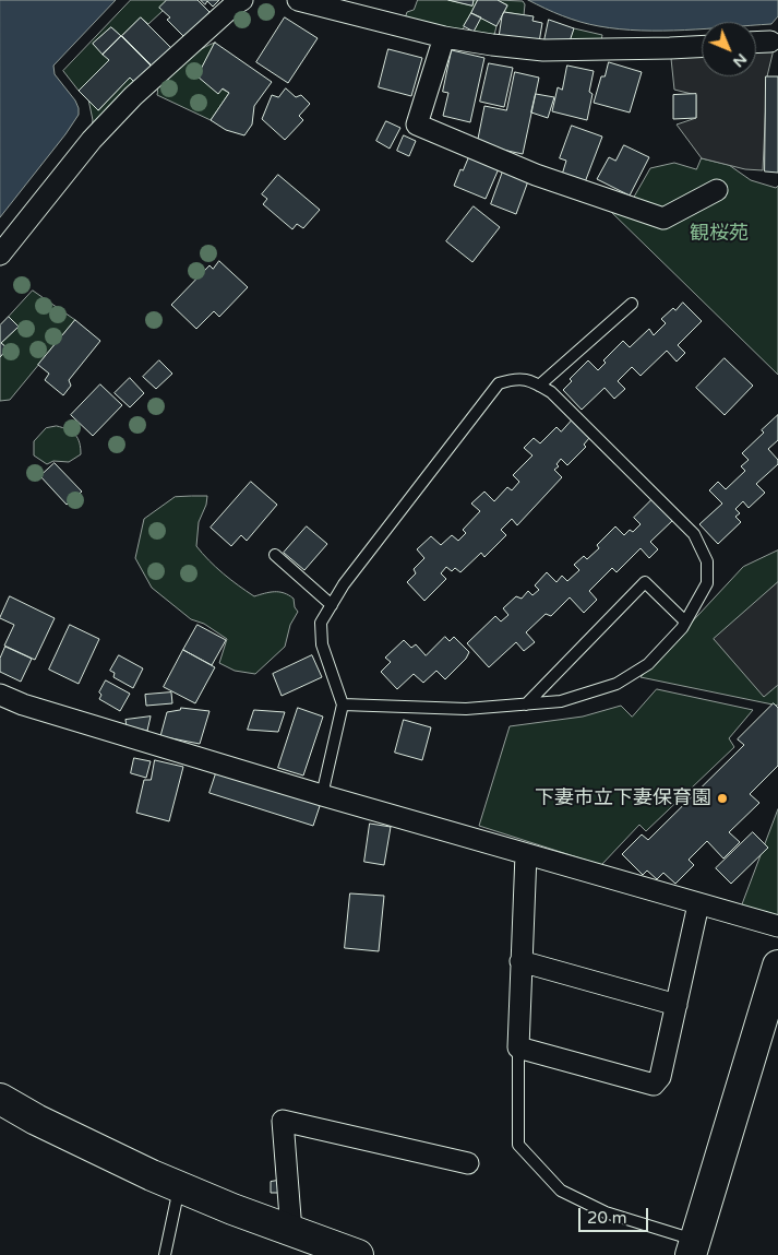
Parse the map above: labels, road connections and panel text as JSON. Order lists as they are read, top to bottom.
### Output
{
  "parks": ["観桜苑"],
  "places": ["下妻市立下妻保育園"],
  "scale_bar": "20 m",
  "north": "bottom right"
}
